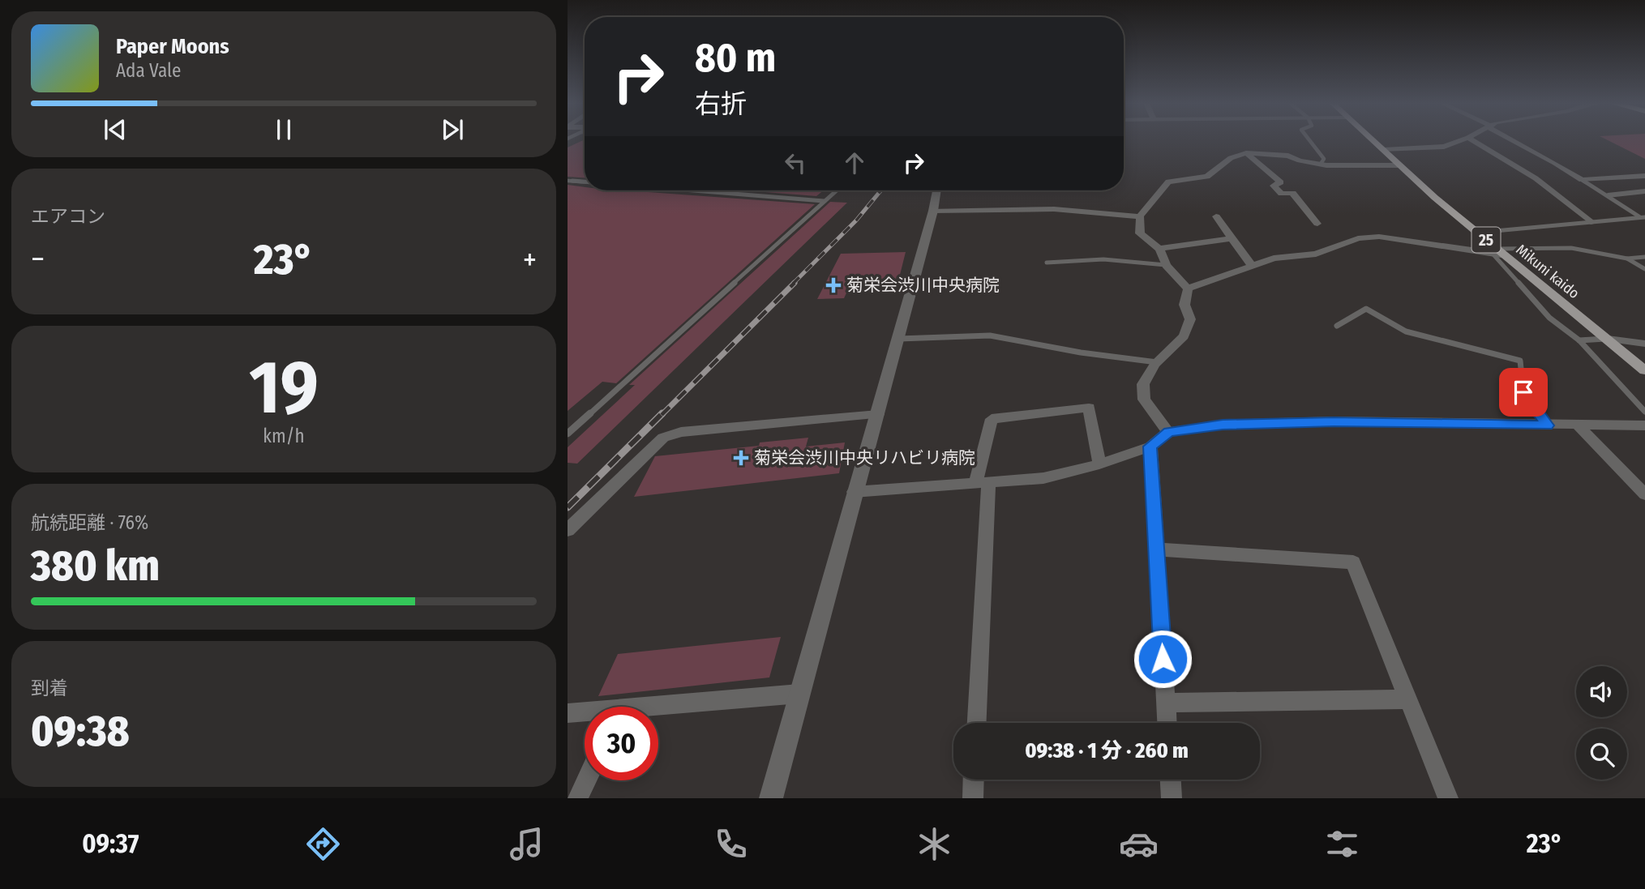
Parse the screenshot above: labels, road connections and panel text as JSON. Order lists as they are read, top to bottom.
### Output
{
  "streets": {
    "main road": ["25", "Mikuni kaido"]
  },
  "places": {
    "health": ["菊栄会渋川中央病院", "菊栄会渋川中央リハビリ病院"]
  },
  "page": {
    "turn": ["80 m", "右折"],
    "song": ["Paper Moons", "Ada Vale"],
    "tile": [
      "エアコン",
      ["19", "km/h"],
      ["航続距離 · 76%", "380 km"],
      ["到着", "09:38"]
    ],
    "heat": ["−", "23°", "+"],
    "limit": "30",
    "trip": "09:38 · 1 分 · 260 m",
    "tabs": ["09:37", "23°"]
  }
}
